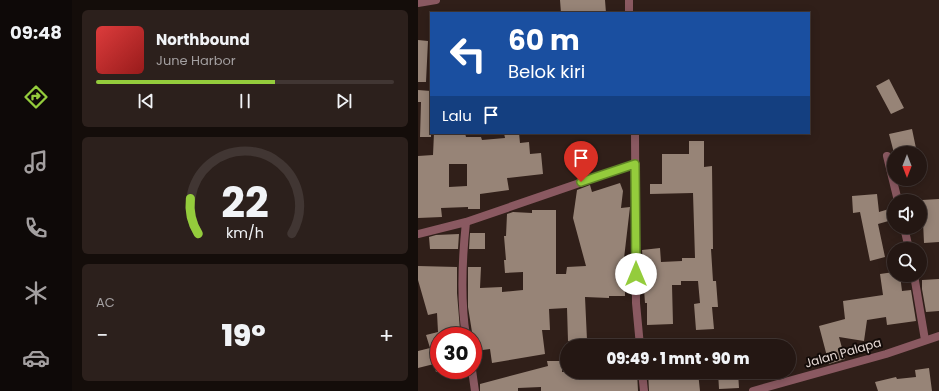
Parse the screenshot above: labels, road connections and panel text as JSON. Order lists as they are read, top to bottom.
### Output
{
  "streets": {
    "street": ["Jalan Palapa"]
  },
  "north": "bottom",
  "page": {
    "tabs": "09:48",
    "turn": ["60 m", "Belok kiri"],
    "song": ["Northbound", "June Harbor"],
    "then": "Lalu",
    "tile": "AC",
    "heat": ["−", "19°", "+"],
    "limit": "30",
    "trip": "09:49 · 1 mnt · 90 m",
    "gauge": ["22", "km/h"]
  }
}
